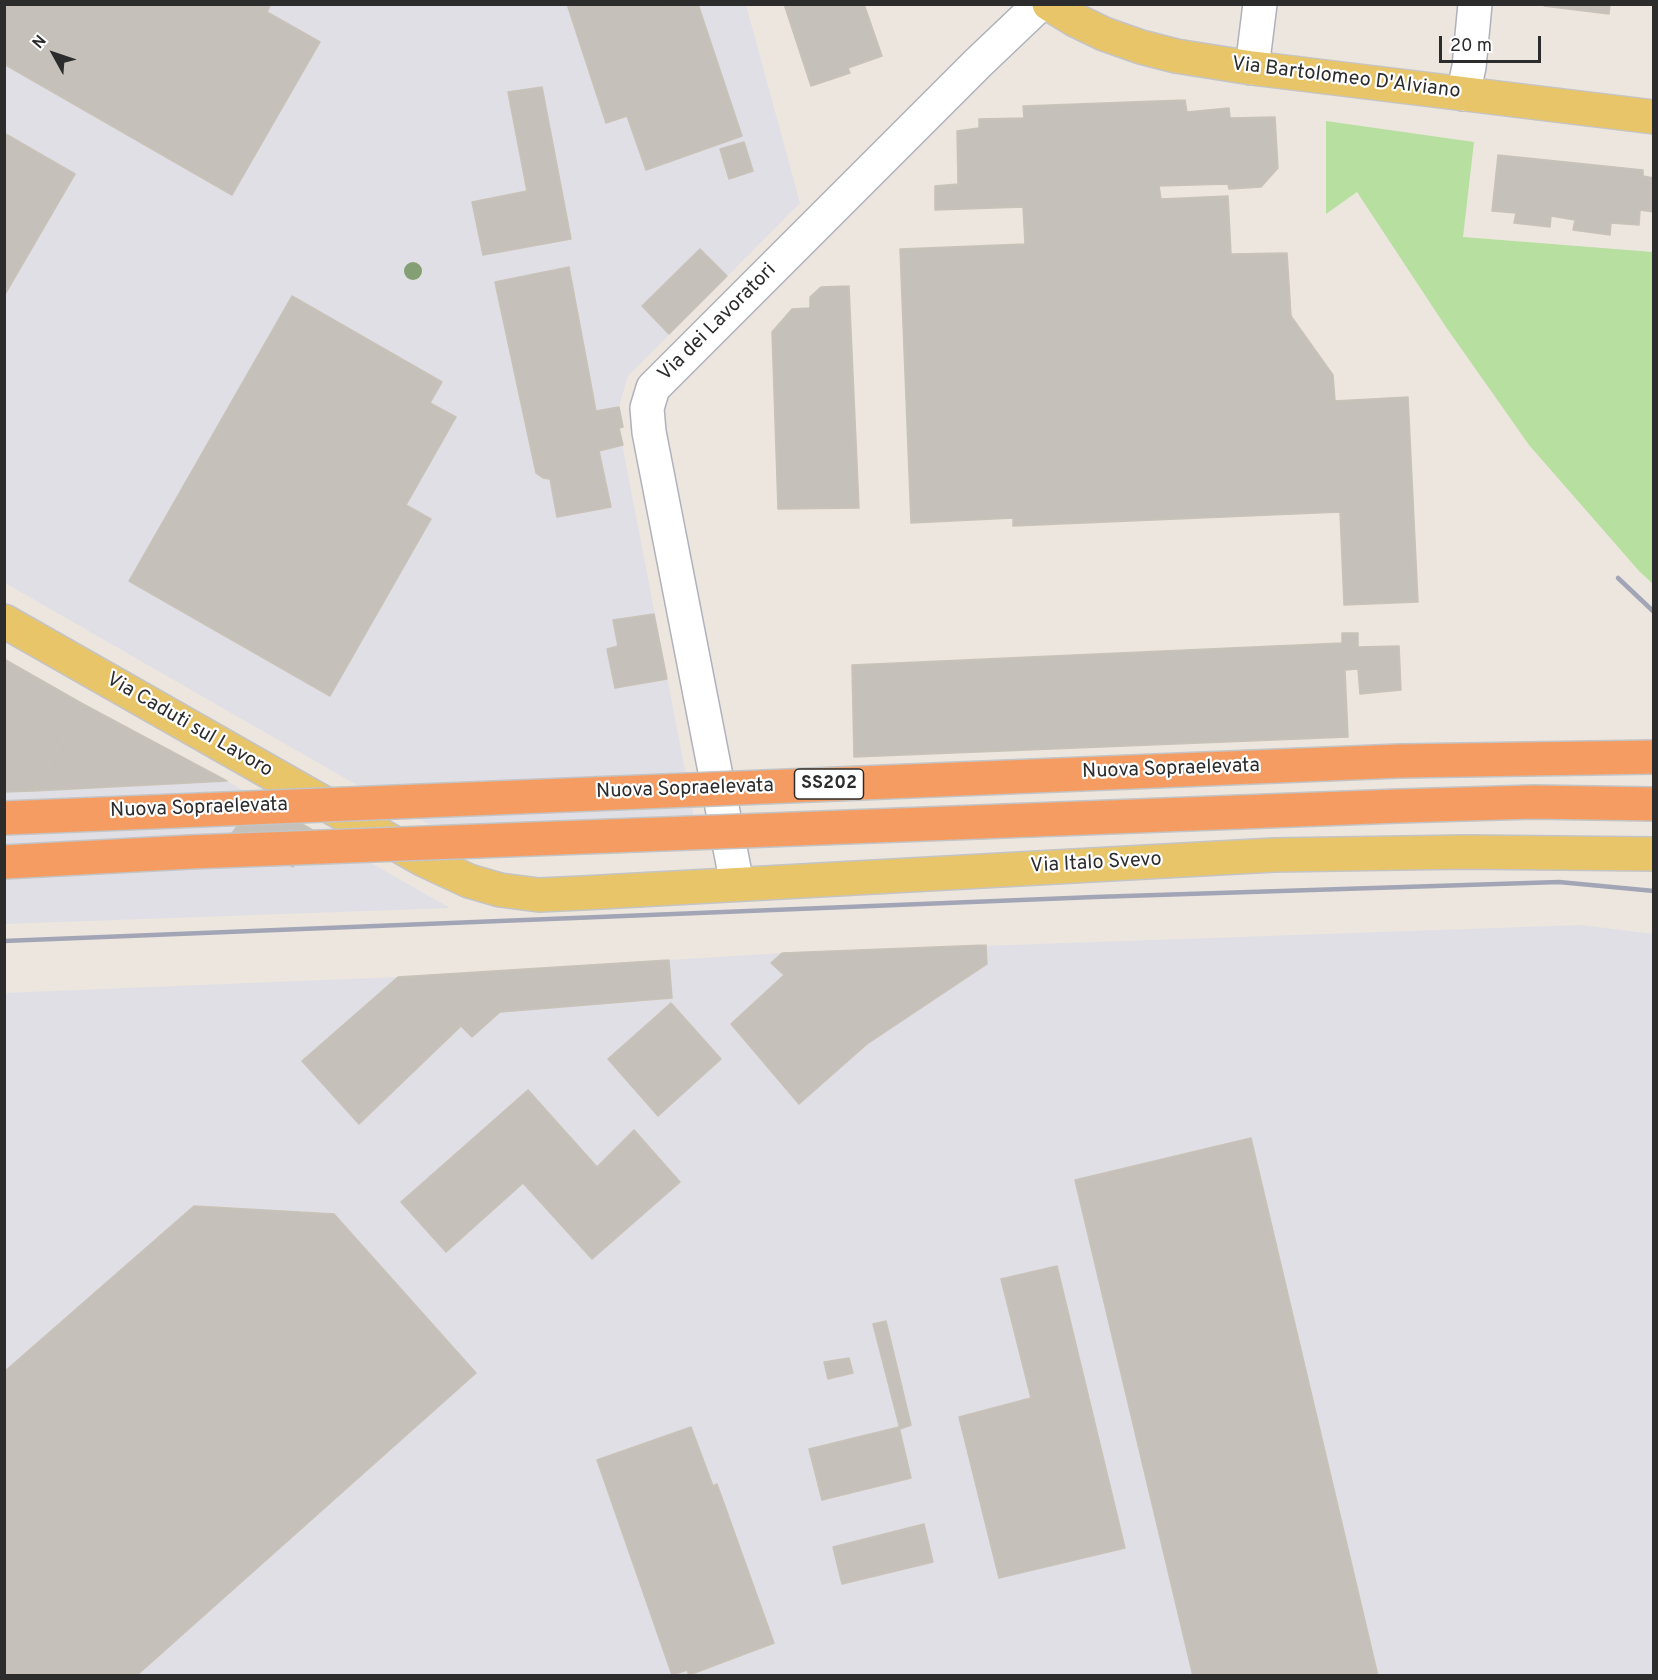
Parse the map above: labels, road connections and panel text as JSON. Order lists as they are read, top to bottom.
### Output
{
  "streets": {
    "highway": ["Nuova Sopraelevata", "SS202"],
    "main road": ["Via Bartolomeo D'Alviano", "Via Caduti sul Lavoro", "Via Italo Svevo"],
    "street": ["Via dei Lavoratori"]
  },
  "crossings": [
    ["Via dei Lavoratori", "Via Italo Svevo"],
    ["Via Caduti sul Lavoro", "Via Italo Svevo"]
  ],
  "scale_bar": "20 m",
  "north": "top left"
}
